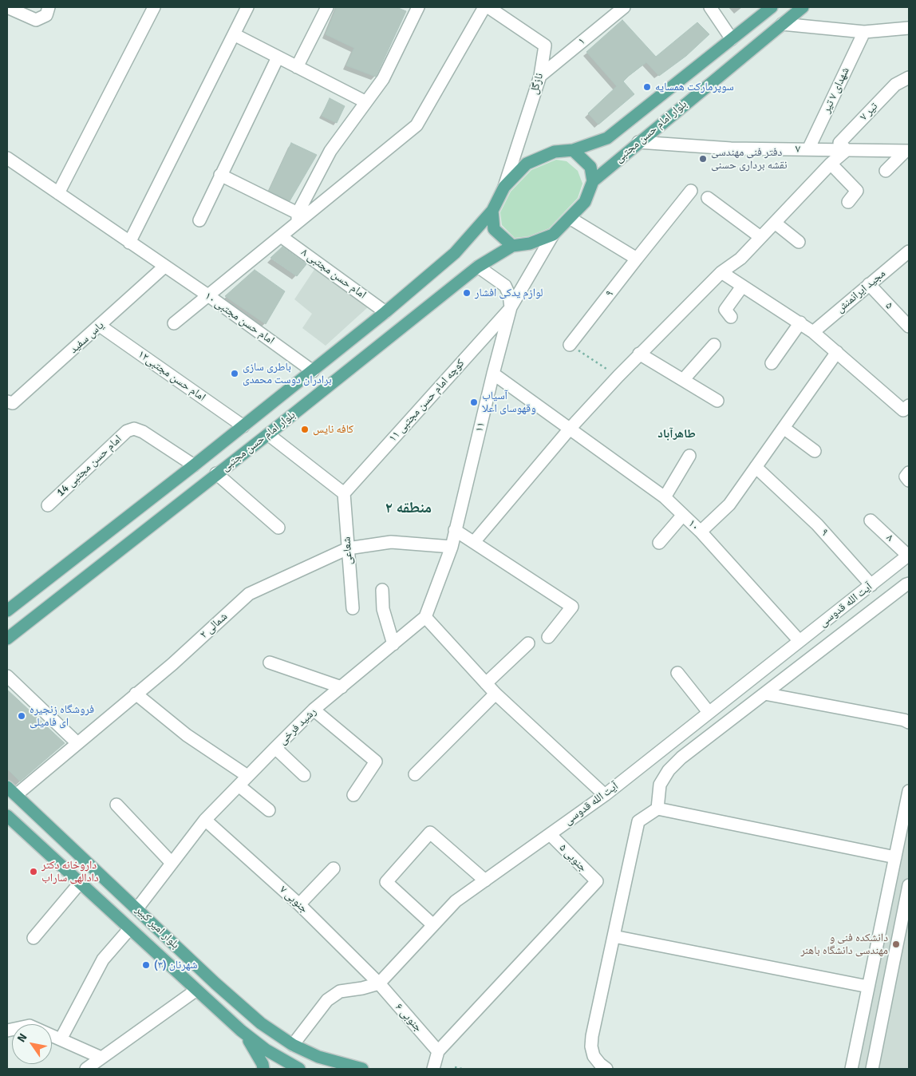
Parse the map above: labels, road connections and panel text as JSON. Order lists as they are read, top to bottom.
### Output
{
  "streets": {
    "main road": ["بلوار امام حسن مجتبی", "بلوار امیر کبیر"],
    "street": [
      "۱",
      "نازگل",
      "شهدای ۷ تیر",
      "۷ تیر",
      "۷",
      "امام حسن مجتبی ۸",
      "مجید ایرانمنش",
      "۹",
      "۵",
      "امام حسن مجتبی ۱۰",
      "یاس سفید",
      "امام حسن مجتبی۱۲",
      "کوچه امام حسن مجتبی ۱۱",
      "۱۱",
      "امام حسن مجتبی 14",
      "۱۰",
      "۸",
      "شعاعی",
      "آیت الله قدوسی",
      "۲ شمالی",
      "رشید فرخی",
      "۵ جنوبی",
      "۷ جنوبی",
      "۶ جنوبی"
    ]
  },
  "crossings": [
    ["۱", "نازگل"],
    ["نازگل", "بلوار امام حسن مجتبی"],
    ["نازگل", "۱۱"],
    ["شهدای ۷ تیر", "۷"],
    ["۷ تیر", "۷"],
    ["بلوار امام حسن مجتبی", "۷"],
    ["بلوار امام حسن مجتبی", "امام حسن مجتبی ۸"],
    ["بلوار امام حسن مجتبی", "امام حسن مجتبی ۱۰"],
    ["بلوار امام حسن مجتبی", "امام حسن مجتبی۱۲"],
    ["بلوار امام حسن مجتبی", "۱۱"],
    ["بلوار امام حسن مجتبی", "امام حسن مجتبی 14"],
    ["مجید ایرانمنش", "۵"],
    ["۹", "آیت الله قدوسی"],
    ["امام حسن مجتبی ۱۰", "یاس سفید"],
    ["یاس سفید", "امام حسن مجتبی۱۲"],
    ["کوچه امام حسن مجتبی ۱۱", "۱۱"],
    ["کوچه امام حسن مجتبی ۱۱", "شعاعی"],
    ["۱۱", "۱۰"],
    ["۱۱", "۲ شمالی"],
    ["۱۱", "رشید فرخی"],
    ["۱۰", "آیت الله قدوسی"],
    ["۸", "آیت الله قدوسی"],
    ["شعاعی", "۲ شمالی"],
    ["آیت الله قدوسی", "۵ جنوبی"],
    ["آیت الله قدوسی", "۷ جنوبی"],
    ["آیت الله قدوسی", "۶ جنوبی"],
    ["۲ شمالی", "رشید فرخی"],
    ["۲ شمالی", "بلوار امیر کبیر"],
    ["رشید فرخی", "۷ جنوبی"],
    ["رشید فرخی", "بلوار امیر کبیر"],
    ["۵ جنوبی", "۶ جنوبی"],
    ["۷ جنوبی", "۶ جنوبی"]
  ],
  "districts": ["طاهرآباد", "منطقه ۲"],
  "places": [
    "سوپرمارکت همسایه",
    "دفتر فنی مهندسی نقشه برداری حسنی",
    "لوازم یدکی افشار",
    "باطری سازی برادران دوست محمدی",
    "آسیاب وقهوسای اعلا",
    "کافه نایس",
    "فروشگاه زنجیره ای فامیلی",
    "داروخانه دکتر دادالهی ساراب",
    "دانشکده فنی و مهندسی دانشگاه باهنر",
    "شهرنان (۳)"
  ],
  "north": "top left"
}
